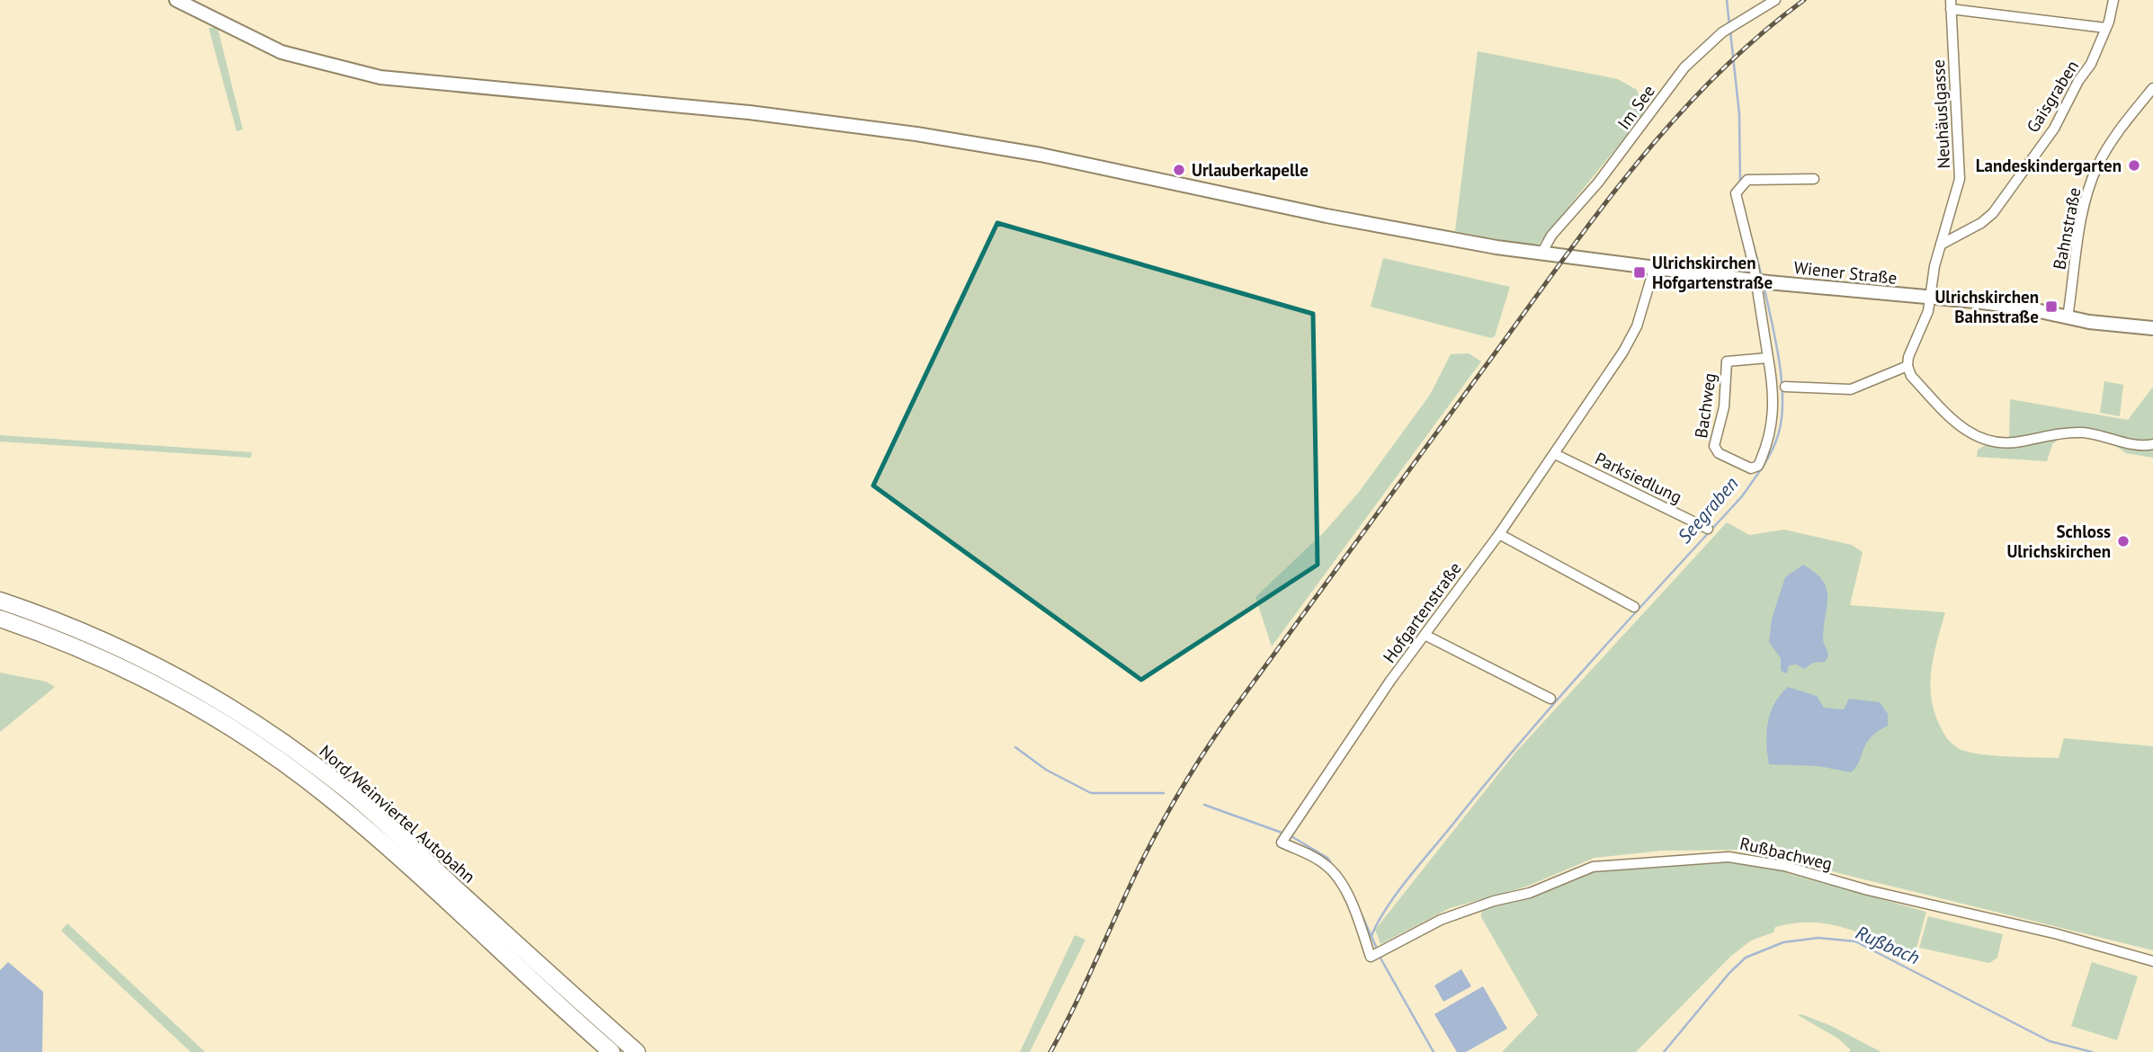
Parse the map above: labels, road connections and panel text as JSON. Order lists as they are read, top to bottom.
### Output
{
  "streets": {
    "highway": ["Nord/Weinviertel Autobahn"],
    "street": [
      "Gaisgraben",
      "Im See",
      "Neuhäuslgasse",
      "Bahnstraße",
      "Wiener Straße",
      "Bachweg",
      "Parksiedlung",
      "Hofgartenstraße",
      "Rußbachweg"
    ]
  },
  "crossings": [
    ["Gaisgraben", "Neuhäuslgasse"],
    ["Im See", "Wiener Straße"],
    ["Neuhäuslgasse", "Wiener Straße"],
    ["Bahnstraße", "Wiener Straße"],
    ["Wiener Straße", "Bachweg"],
    ["Wiener Straße", "Hofgartenstraße"],
    ["Parksiedlung", "Hofgartenstraße"],
    ["Hofgartenstraße", "Rußbachweg"]
  ],
  "water": ["Seegraben", "Rußbach"],
  "places": {
    "other": ["Landeskindergarten", "Urlauberkapelle", "Schloss Ulrichskirchen"],
    "transit": ["Ulrichskirchen Hofgartenstraße", "Ulrichskirchen Bahnstraße"]
  }
}
